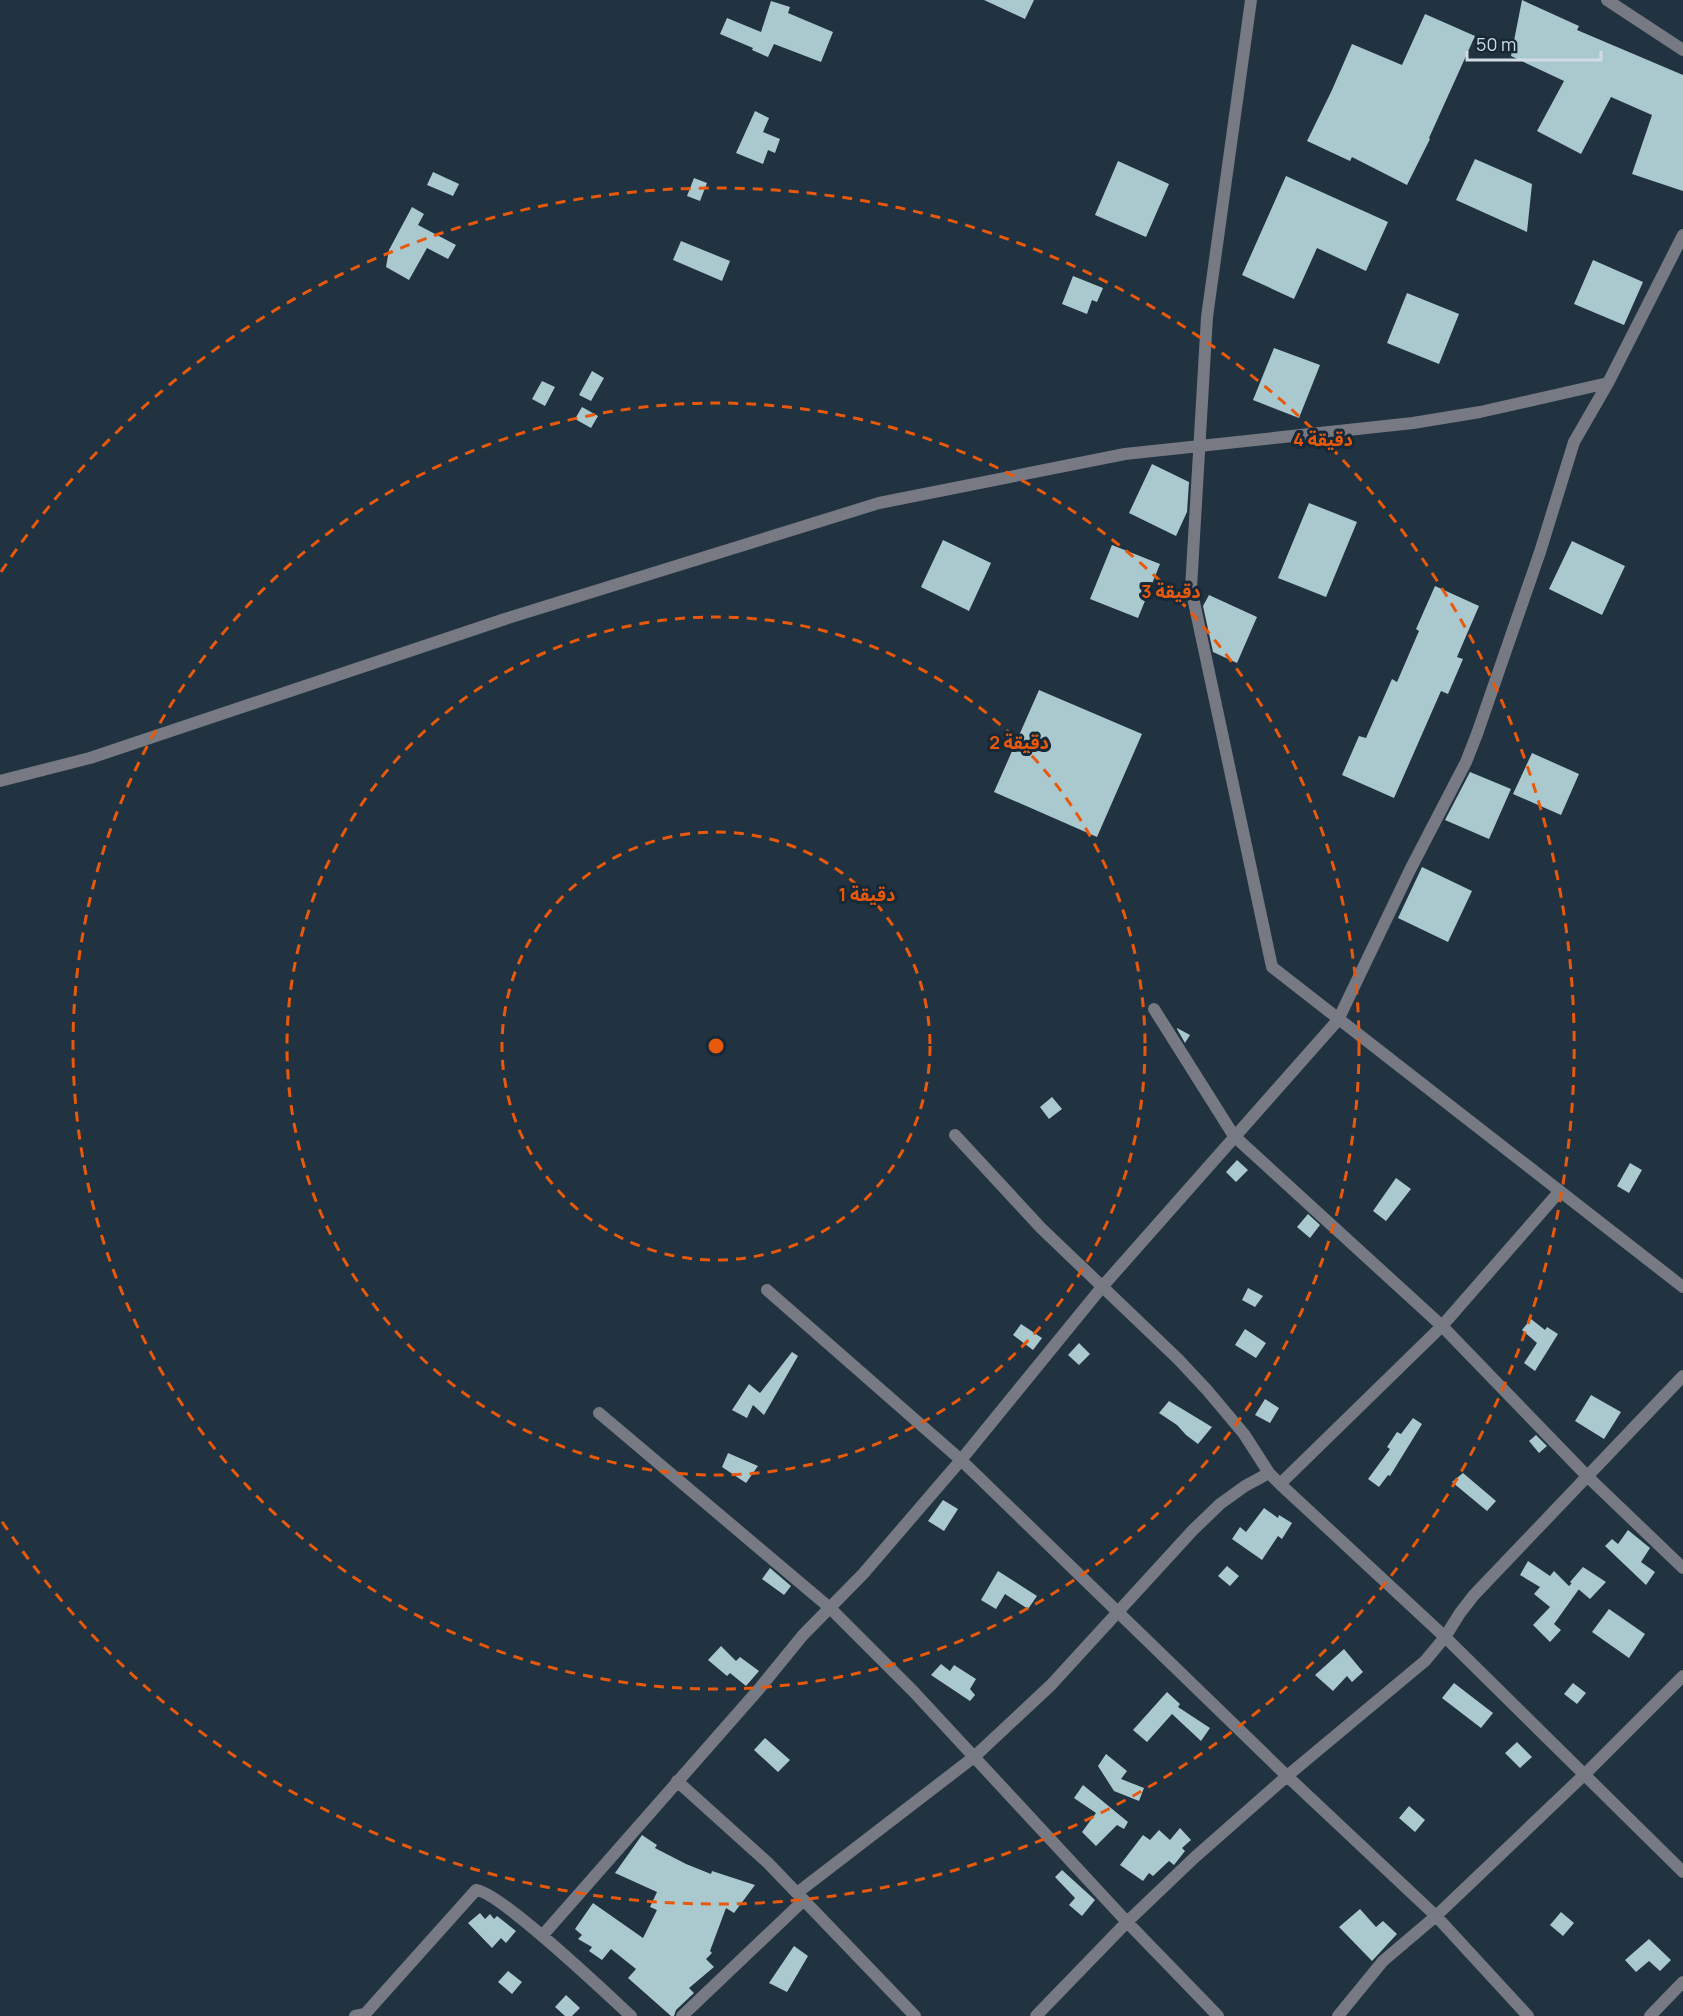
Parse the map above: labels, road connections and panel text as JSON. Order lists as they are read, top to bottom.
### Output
{
  "scale_bar": "50 m",
  "rings": [
    "4 دقيقة",
    "3 دقيقة",
    "2 دقيقة",
    "1 دقيقة"
  ]
}
